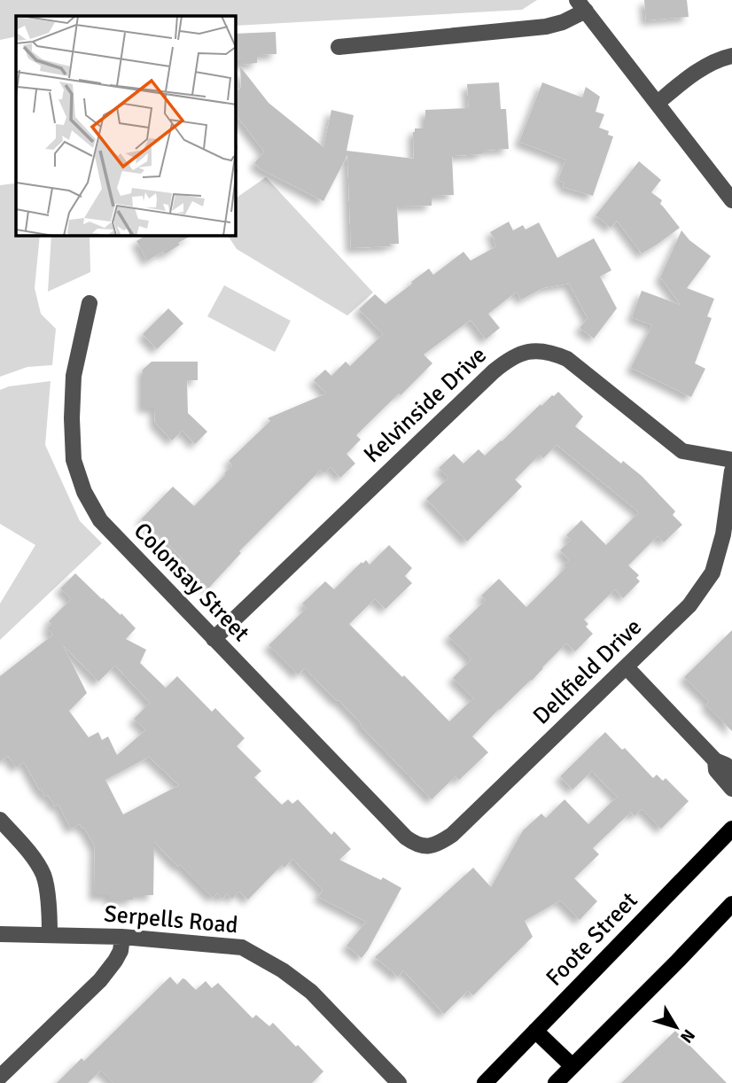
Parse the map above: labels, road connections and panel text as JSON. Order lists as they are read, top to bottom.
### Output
{
  "streets": {
    "main road": ["Foote Street"],
    "street": [
      "Kelvinside Drive",
      "Colonsay Street",
      "Dellfield Drive",
      "Serpells Road"
    ]
  },
  "crossings": [
    ["Kelvinside Drive", "Colonsay Street"],
    ["Colonsay Street", "Dellfield Drive"]
  ],
  "north": "bottom right"
}
